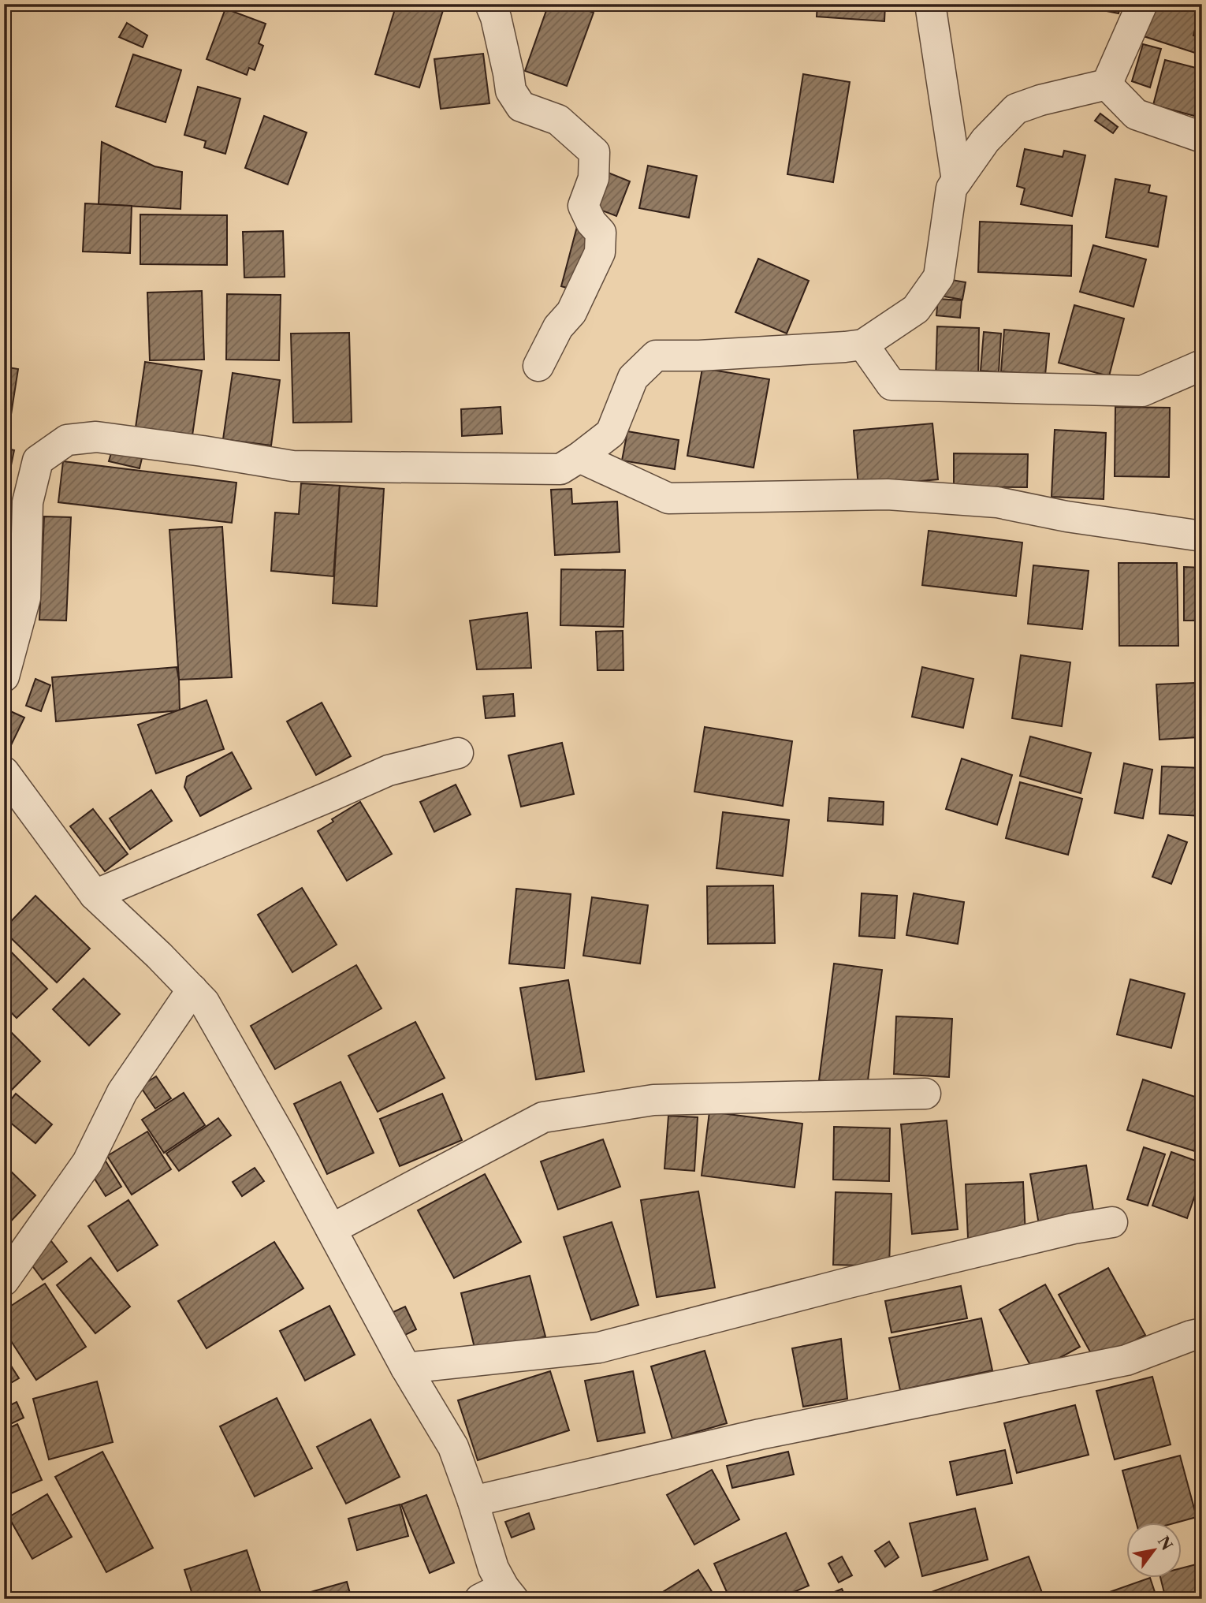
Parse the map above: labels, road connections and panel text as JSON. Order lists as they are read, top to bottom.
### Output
{
  "north": "top right"
}
